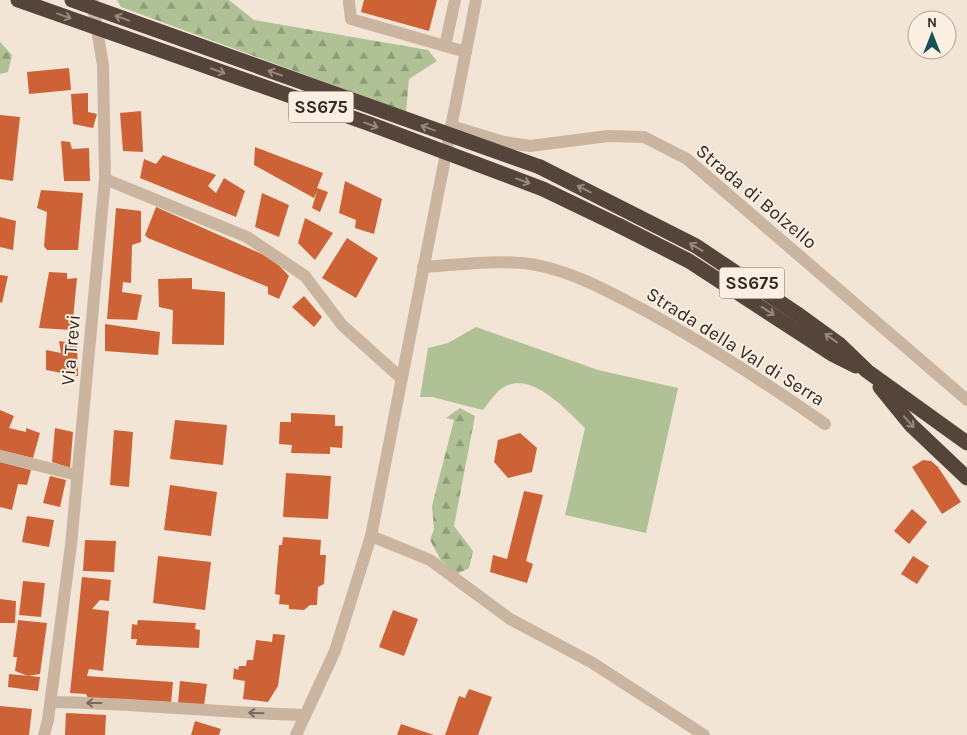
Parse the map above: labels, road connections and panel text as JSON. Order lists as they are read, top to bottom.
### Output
{
  "streets": {
    "highway": ["SS675"],
    "street": ["Strada di Bolzello", "Strada della Val di Serra", "Via Trevi"]
  },
  "north": "top"
}
